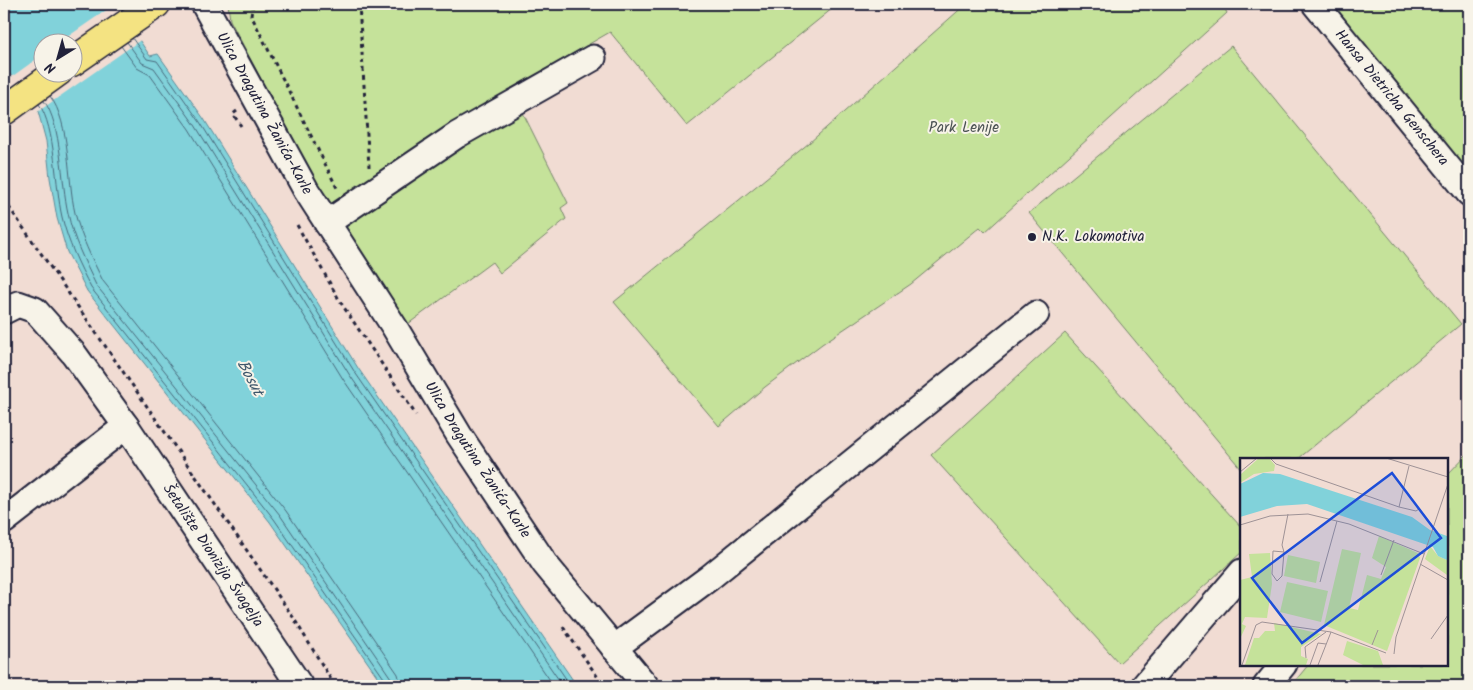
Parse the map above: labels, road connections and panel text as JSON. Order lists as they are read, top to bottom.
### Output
{
  "streets": {
    "street": ["Hansa Dietricha Genschera", "Ulica Dragutina Žanića-Karle", "Šetalište Dionizija Švagelja"]
  },
  "water": ["Bosut"],
  "parks": ["Park Lenije"],
  "places": ["N.K. Lokomotiva"],
  "north": "bottom left"
}
